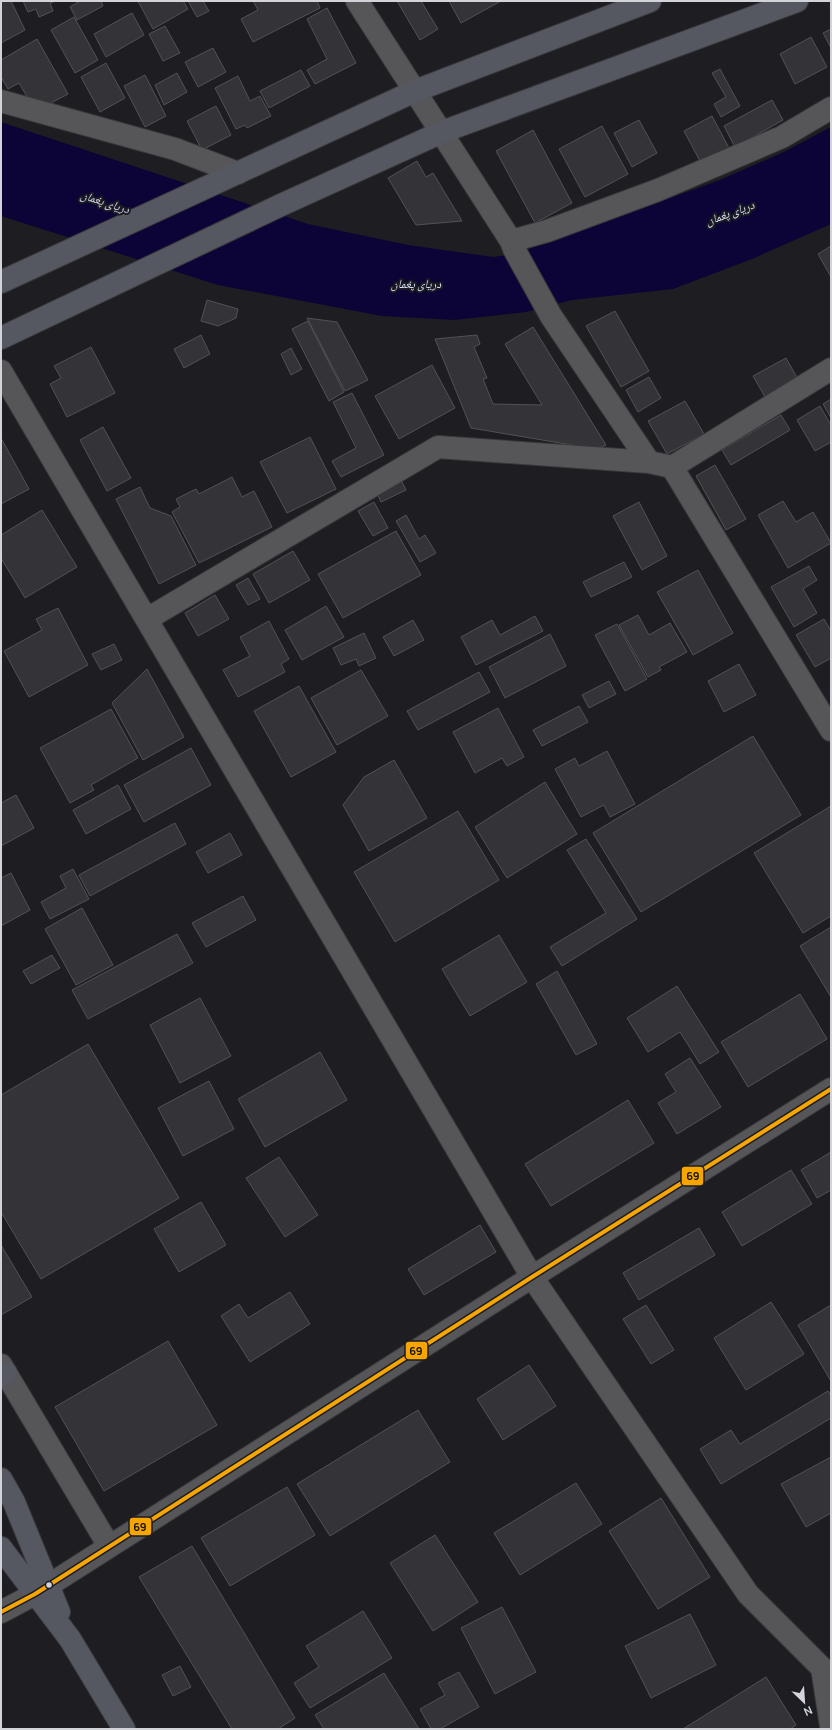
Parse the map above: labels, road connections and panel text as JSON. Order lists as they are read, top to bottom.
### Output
{
  "water": ["دریای پغمان"],
  "lines": ["transit line 69"],
  "north": "bottom right"
}
